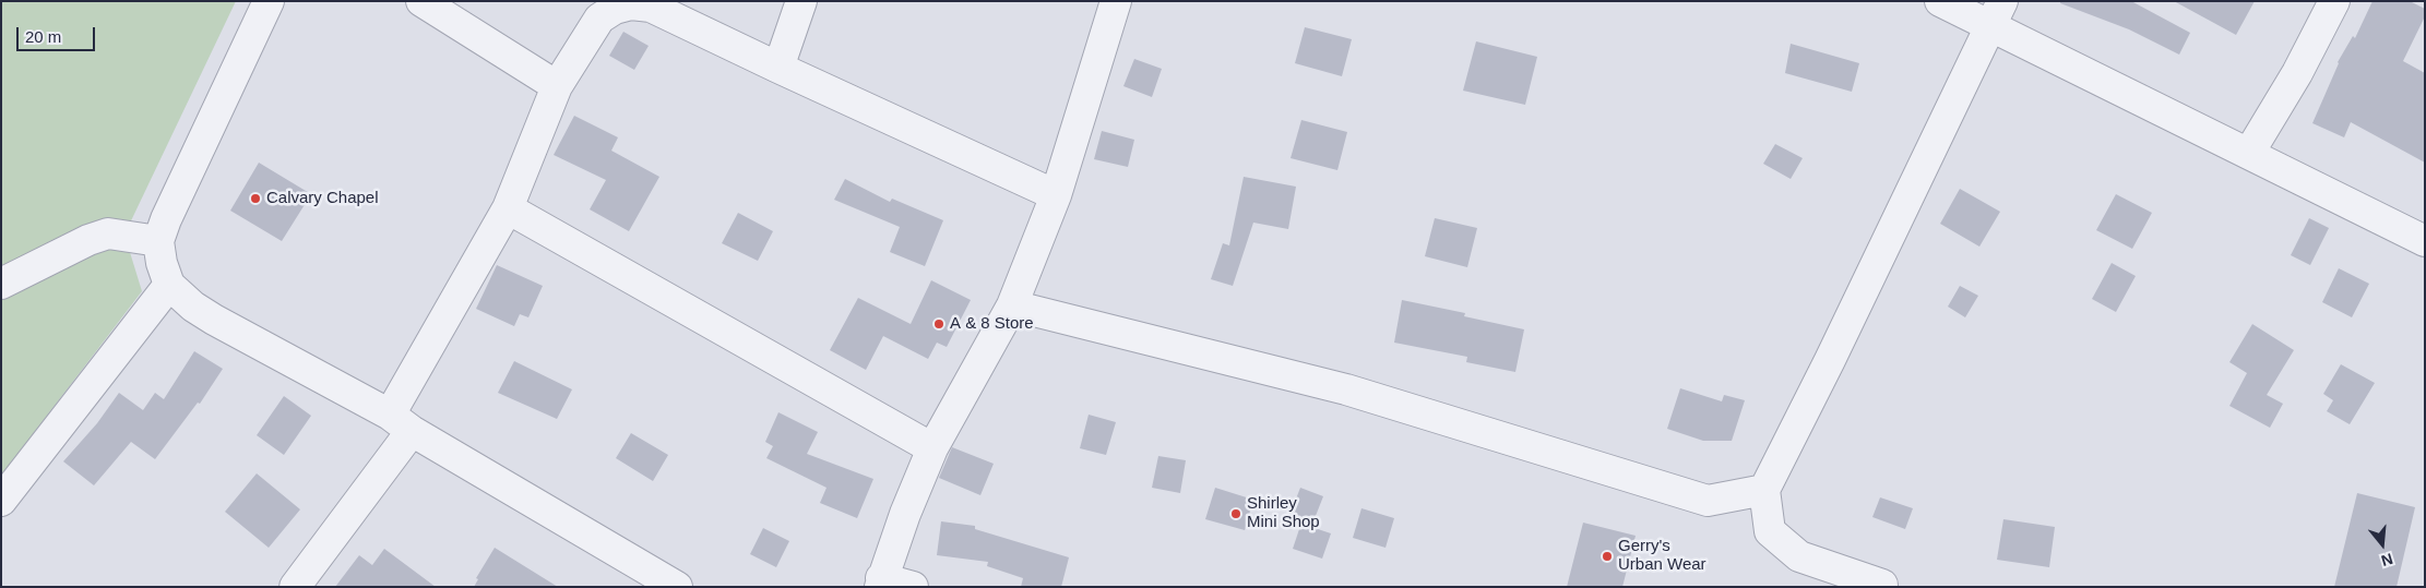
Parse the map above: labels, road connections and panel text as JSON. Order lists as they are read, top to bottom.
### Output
{
  "places": [
    "Calvary Chapel",
    "A & 8 Store",
    "Shirley Mini Shop",
    "Gerry's Urban Wear"
  ],
  "scale_bar": "20 m",
  "north": "bottom"
}
